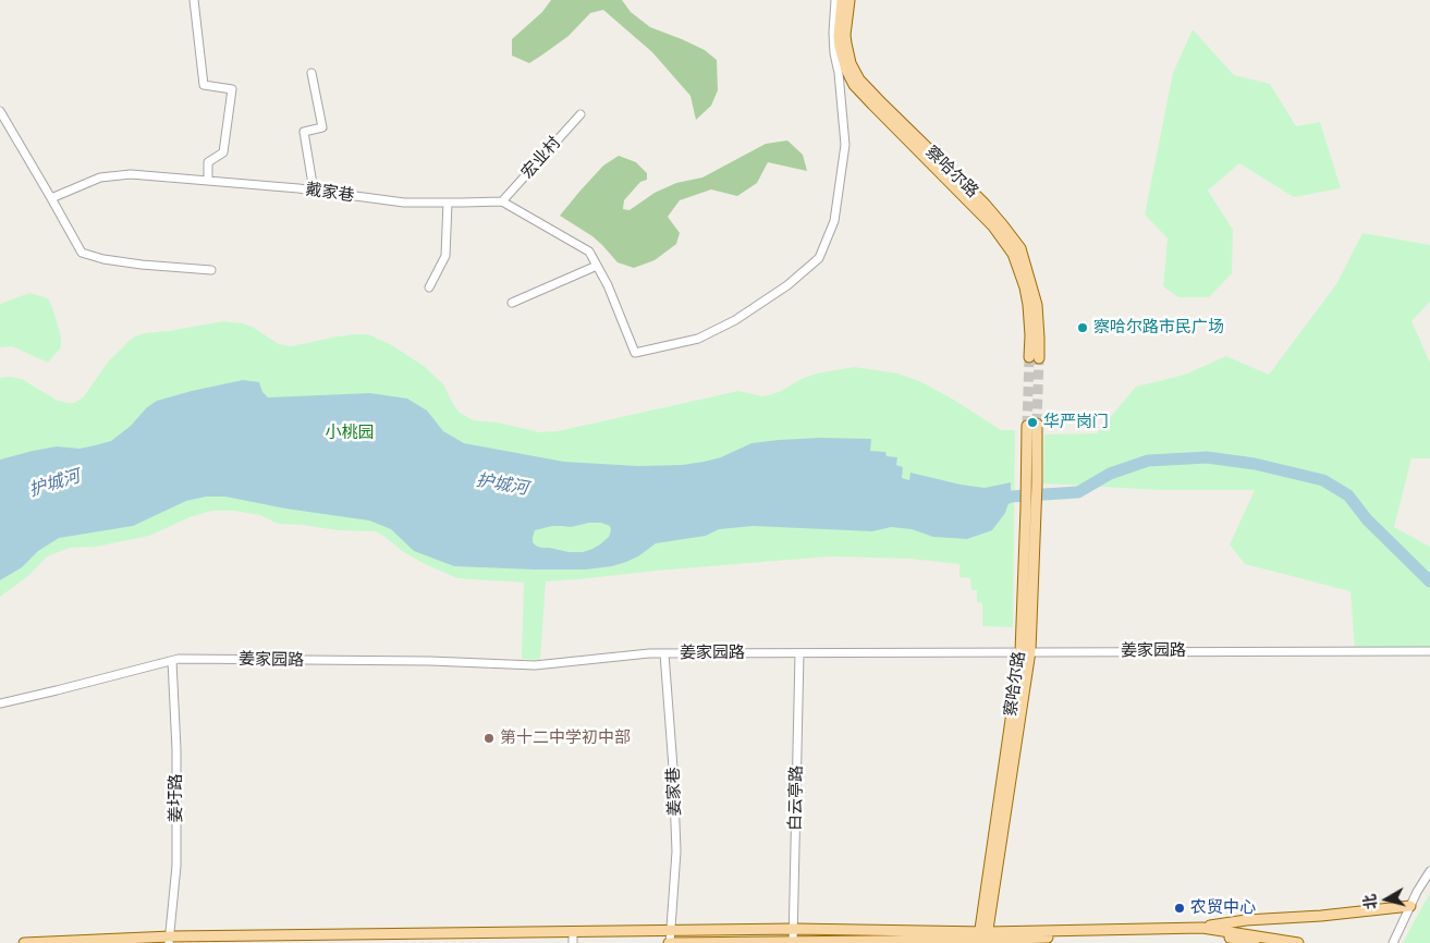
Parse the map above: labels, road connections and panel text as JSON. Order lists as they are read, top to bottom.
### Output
{
  "streets": {
    "main road": ["察哈尔路"],
    "street": [
      "宏业村",
      "戴家巷",
      "姜家园路",
      "姜家巷",
      "姜圩路",
      "白云亭路"
    ]
  },
  "crossings": [
    ["宏业村", "戴家巷"],
    ["察哈尔路", "姜家园路"],
    ["姜家园路", "姜家巷"],
    ["姜家园路", "姜圩路"],
    ["姜家园路", "白云亭路"]
  ],
  "water": ["护城河"],
  "parks": ["小桃园"],
  "places": [
    "察哈尔路市民广场",
    "华严岗门",
    "第十二中学初中部",
    "农贸中心"
  ],
  "north": "left"
}
